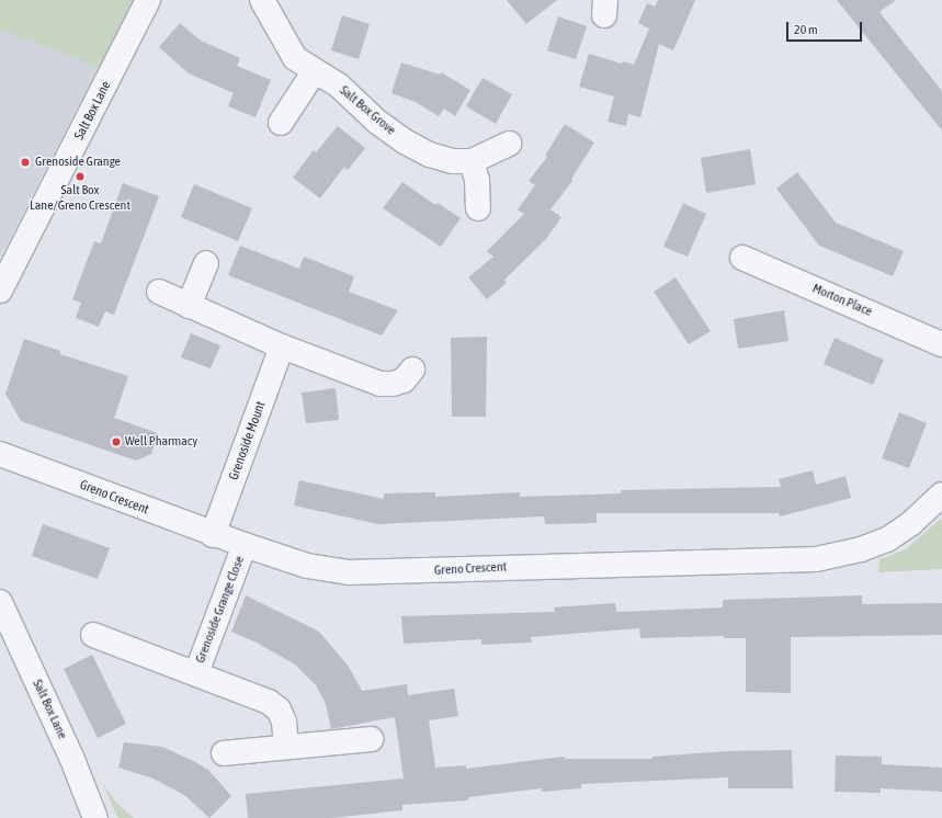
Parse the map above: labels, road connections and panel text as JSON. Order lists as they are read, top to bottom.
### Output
{
  "streets": {
    "street": [
      "Salt Box Lane",
      "Salt Box Grove",
      "Morton Place",
      "Grenoside Mount",
      "Greno Crescent",
      "Grenoside Grange Close"
    ]
  },
  "crossings": [
    ["Grenoside Mount", "Greno Crescent"],
    ["Greno Crescent", "Grenoside Grange Close"]
  ],
  "places": ["Grenoside Grange", "Salt Box Lane/Greno Crescent", "Well Pharmacy"],
  "scale_bar": "20 m"
}
